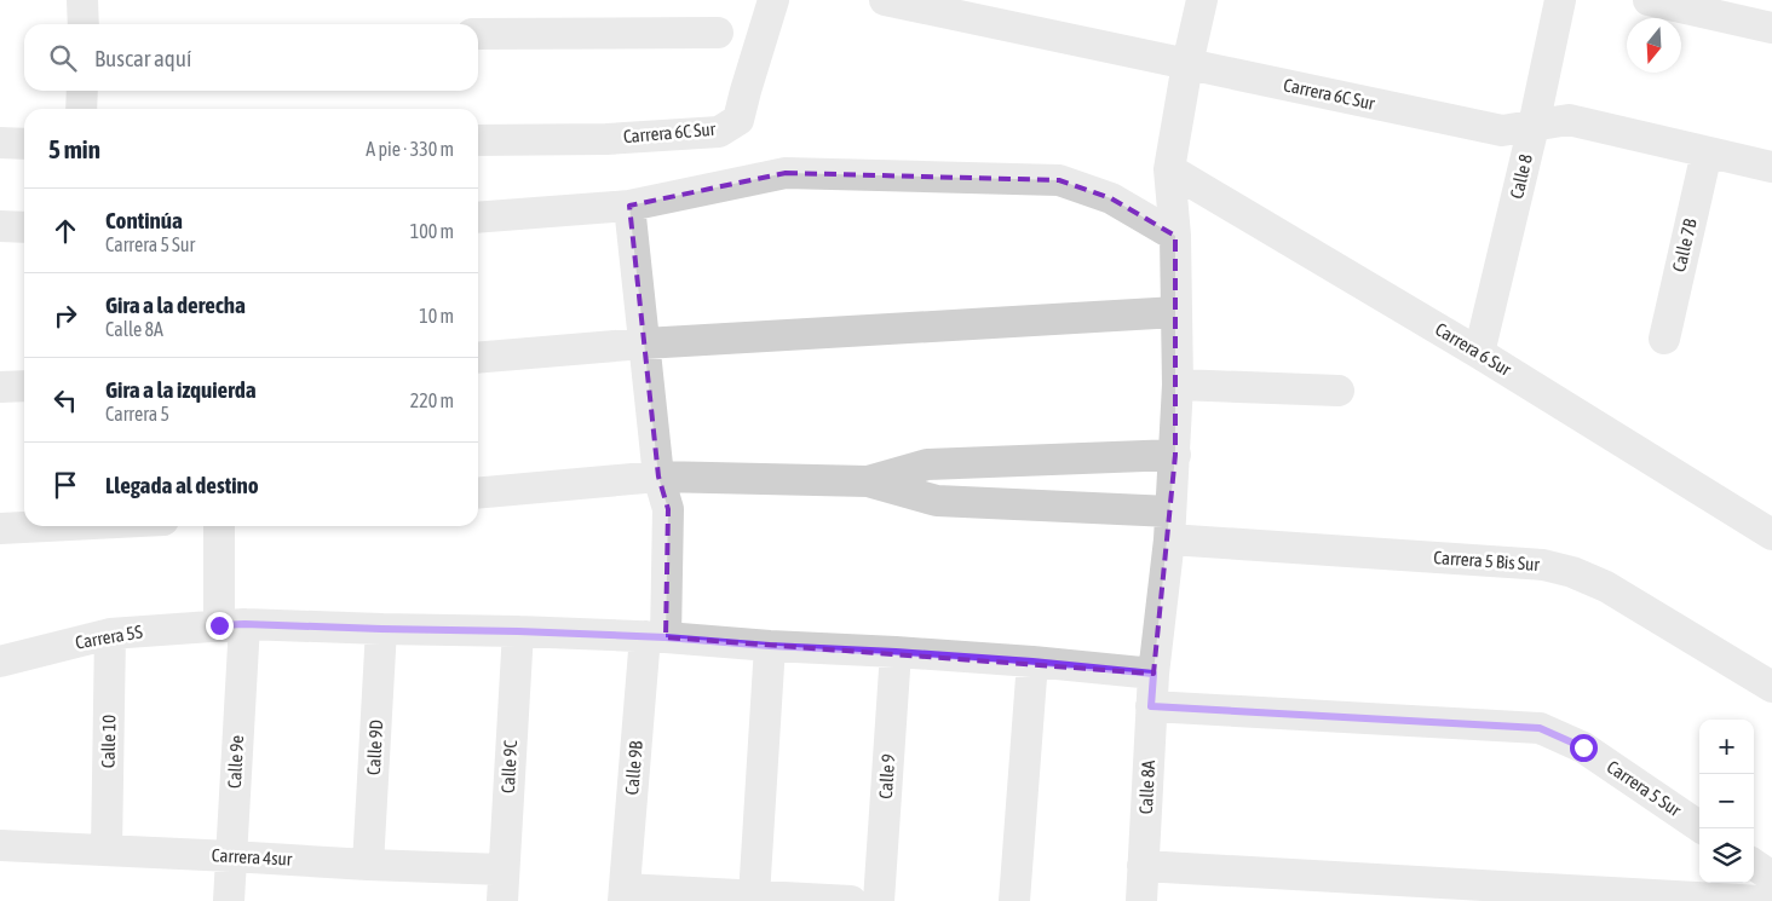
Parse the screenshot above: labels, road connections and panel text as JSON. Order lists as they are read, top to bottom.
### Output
{
  "streets": {
    "street": [
      "Carrera 6C Sur",
      "Calle 8",
      "Calle 7B",
      "Carrera 6 Sur",
      "Carrera 5 Bis Sur",
      "Carrera 5S",
      "Calle 10",
      "Calle 9D",
      "Calle 9e",
      "Calle 9C",
      "Calle 9B",
      "Calle 9",
      "Calle 8A",
      "Carrera 5 Sur",
      "Carrera 4sur"
    ]
  },
  "crossings": [
    ["Carrera 6C Sur", "Calle 8"],
    ["Carrera 6C Sur", "Calle 7B"],
    ["Carrera 6C Sur", "Calle 8A"],
    ["Calle 8", "Carrera 6 Sur"],
    ["Carrera 6 Sur", "Calle 8A"],
    ["Carrera 5 Bis Sur", "Calle 8A"],
    ["Carrera 5S", "Calle 10"],
    ["Carrera 5S", "Calle 9D"],
    ["Carrera 5S", "Calle 9e"],
    ["Carrera 5S", "Calle 9C"],
    ["Carrera 5S", "Calle 9B"],
    ["Carrera 5S", "Calle 9"],
    ["Carrera 5S", "Calle 8A"],
    ["Calle 10", "Carrera 4sur"],
    ["Calle 9D", "Carrera 4sur"],
    ["Calle 9e", "Carrera 4sur"],
    ["Calle 9C", "Carrera 4sur"],
    ["Calle 8A", "Carrera 5 Sur"]
  ],
  "north": "bottom",
  "page": {
    "search": "Buscar aquí",
    "heading": ["5 min", "A pie · 330 m"],
    "list": [
      ["Continúa", "Carrera 5 Sur", "100 m"],
      ["Gira a la derecha", "Calle 8A", "10 m"],
      ["Gira a la izquierda", "Carrera 5", "220 m"],
      "Llegada al destino"
    ],
    "map_buttons": ["+", "−"]
  }
}
